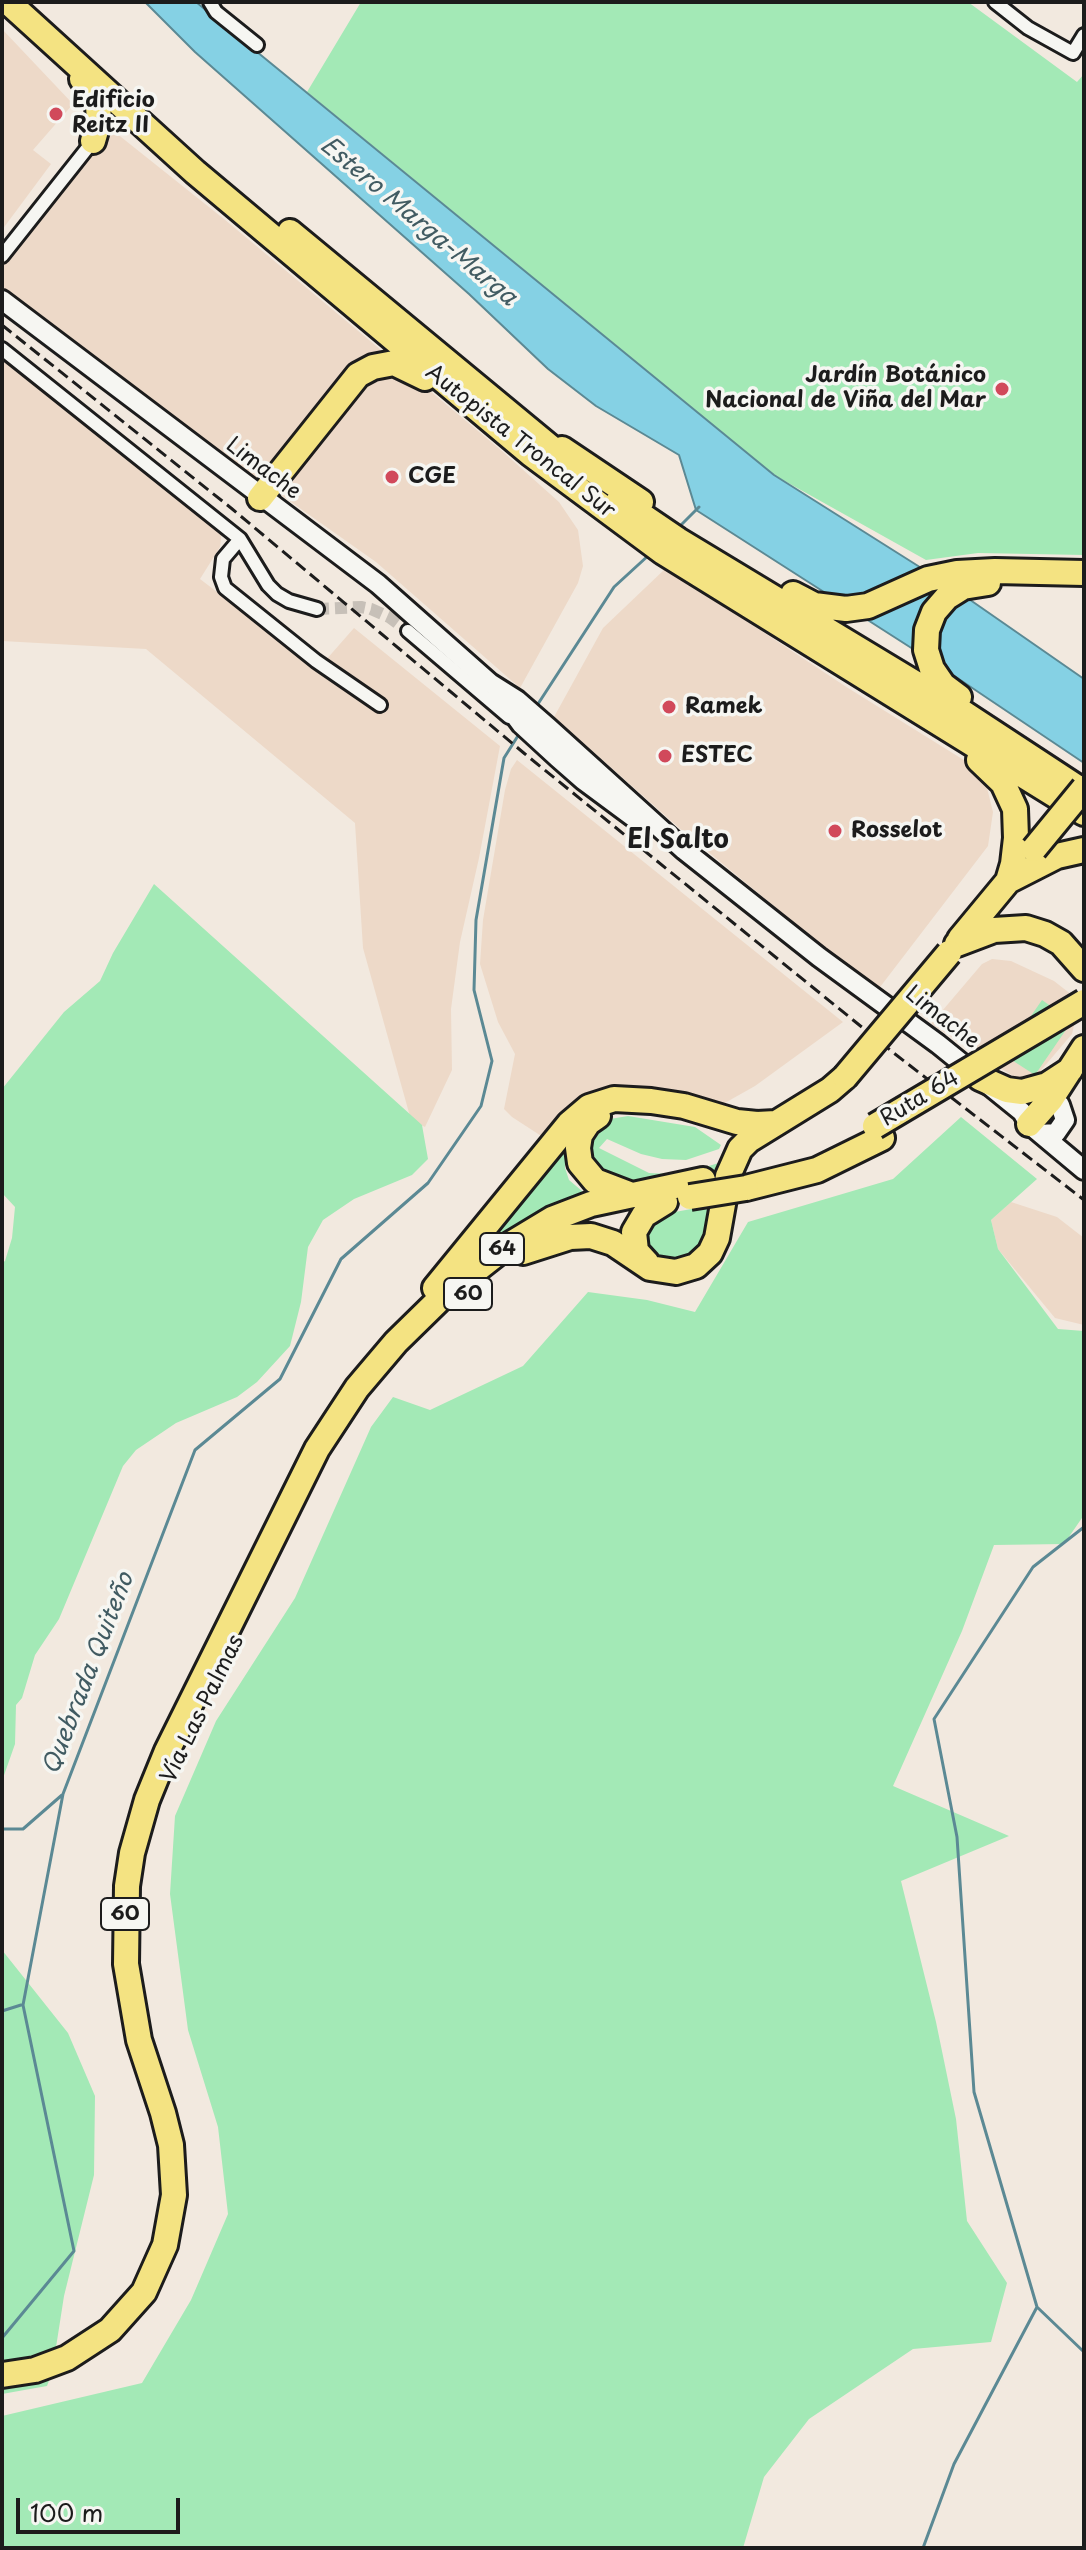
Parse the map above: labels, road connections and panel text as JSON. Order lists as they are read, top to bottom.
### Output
{
  "streets": {
    "highway": [
      "Autopista Troncal Sur",
      "Ruta 64",
      "64",
      "60",
      "Vía Las Palmas"
    ],
    "main road": ["Limache"]
  },
  "crossings": [
    ["Ruta 64", "Vía Las Palmas"]
  ],
  "districts": ["El Salto"],
  "water": ["Estero Marga-Marga", "Quebrada Quiteño"],
  "places": [
    "Edificio Reitz II",
    "Jardín Botánico Nacional de Viña del Mar",
    "CGE",
    "Ramek",
    "ESTEC",
    "Rosselot"
  ],
  "scale_bar": "100 m"
}
